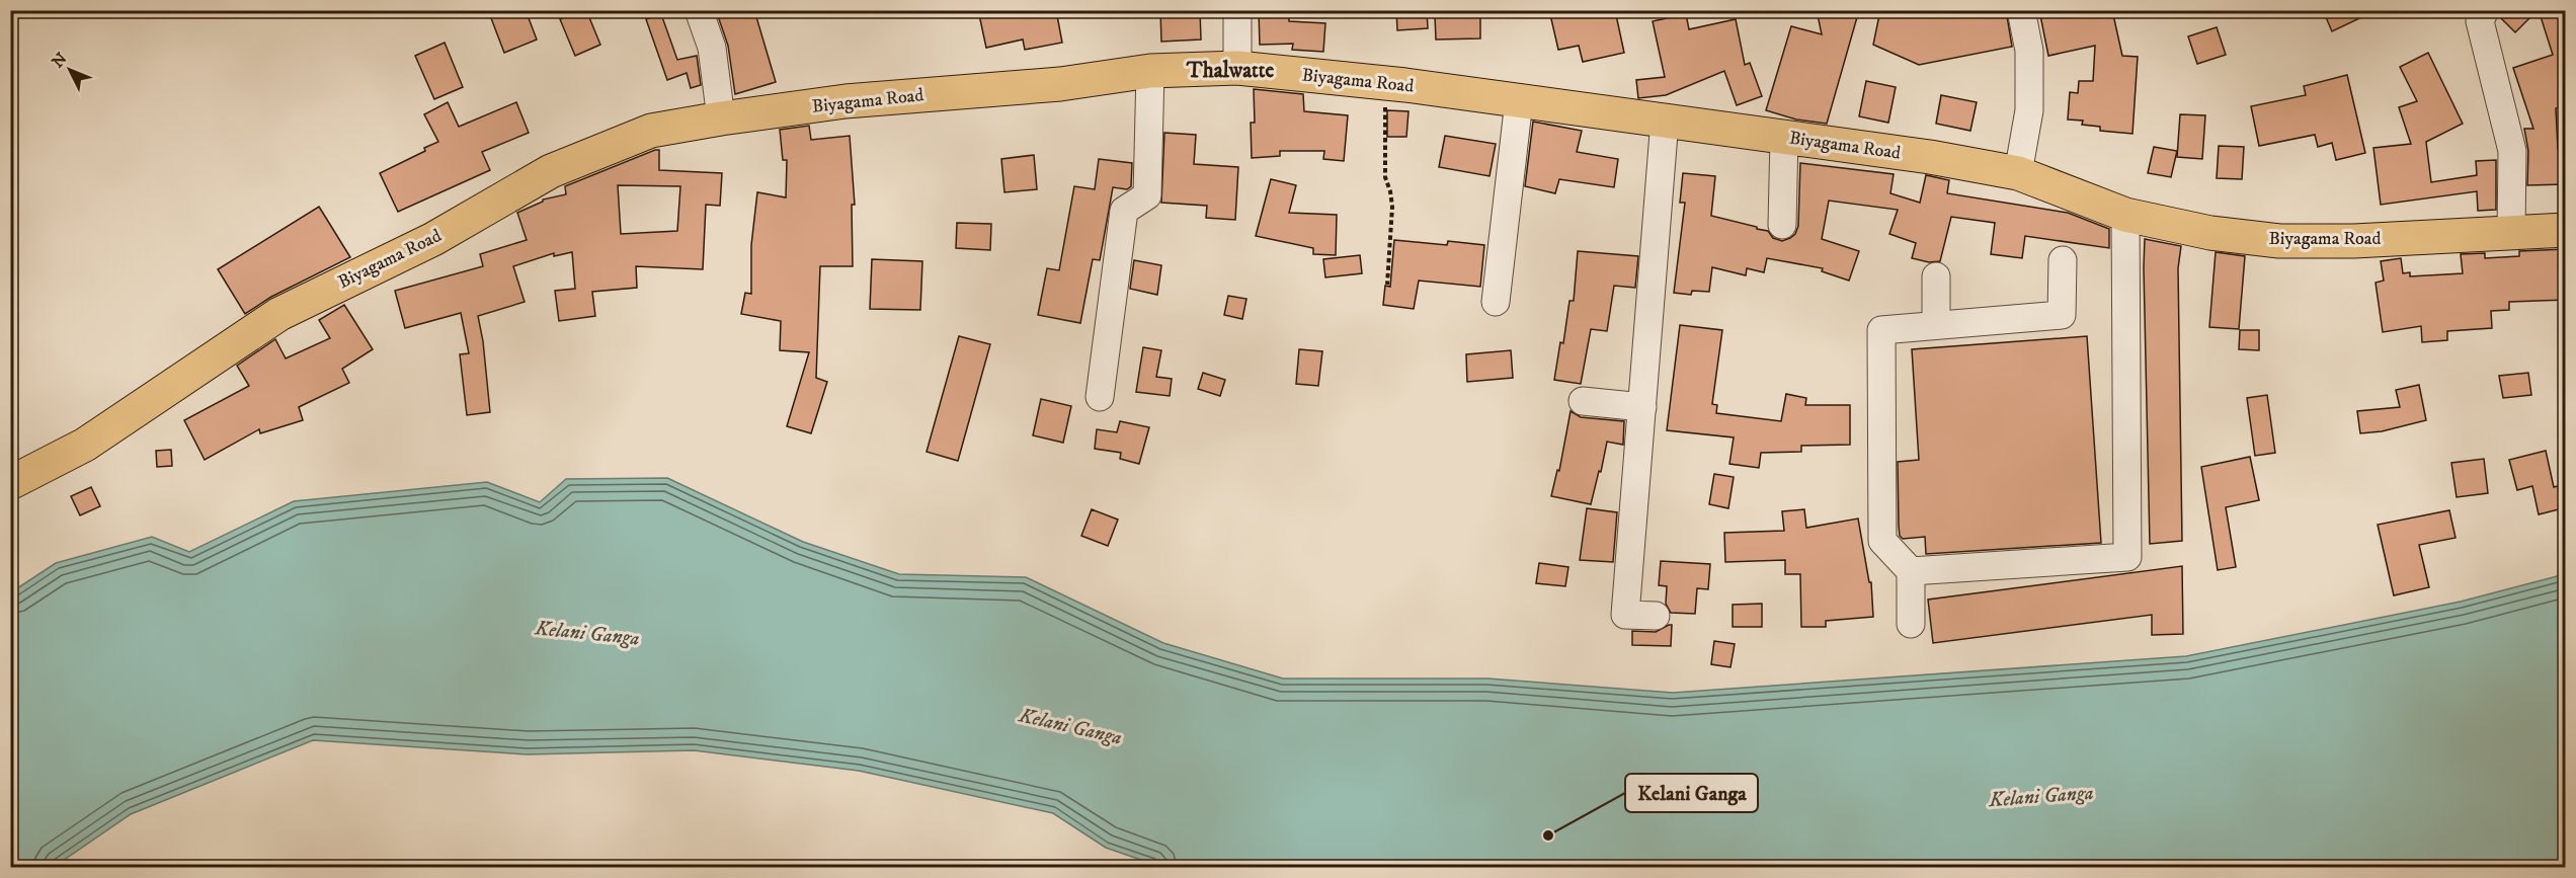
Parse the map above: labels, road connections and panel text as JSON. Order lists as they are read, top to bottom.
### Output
{
  "streets": {
    "main road": ["Biyagama Road"]
  },
  "districts": ["Thalwatte"],
  "water": ["Kelani Ganga"],
  "places": ["Kelani Ganga"],
  "north": "top left"
}
